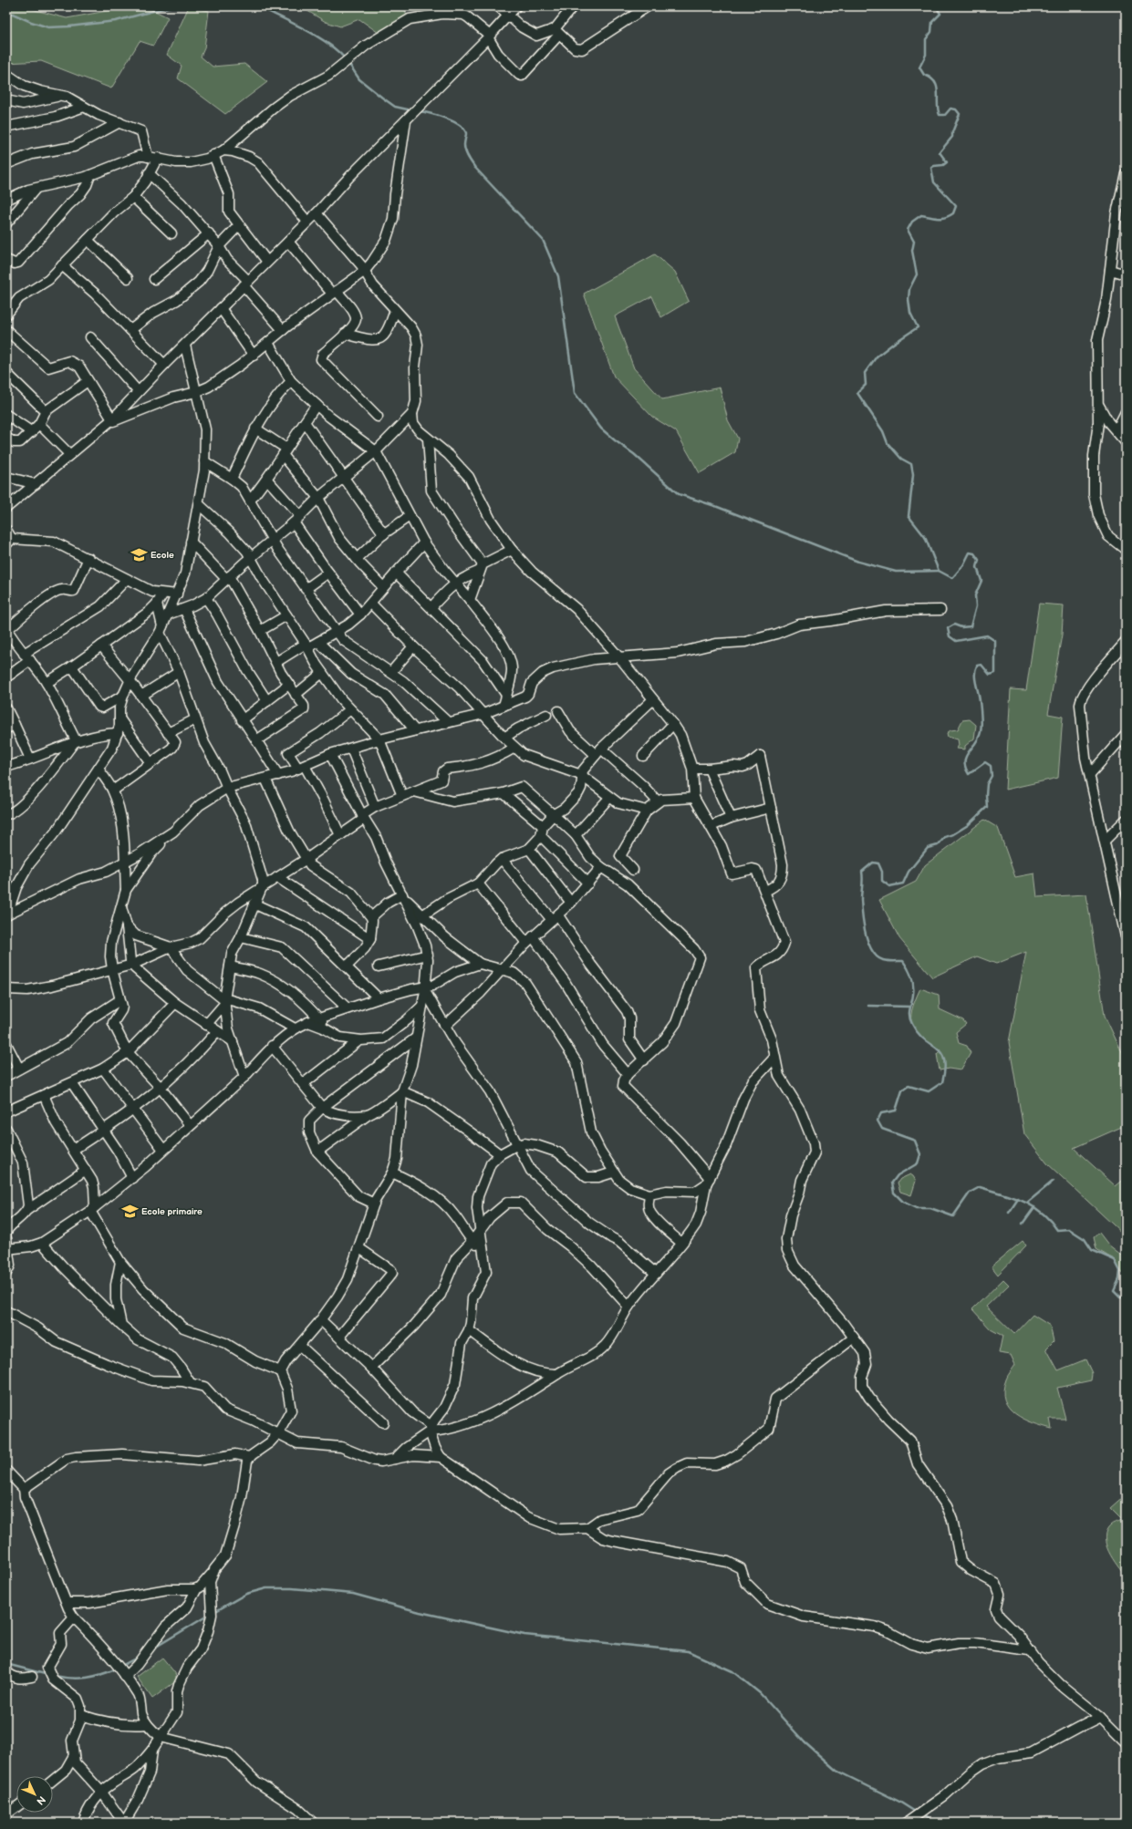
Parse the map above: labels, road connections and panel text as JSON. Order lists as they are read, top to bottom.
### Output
{
  "places": {
    "school or university": ["Ecole", "Ecole primaire"]
  },
  "north": "bottom right"
}
